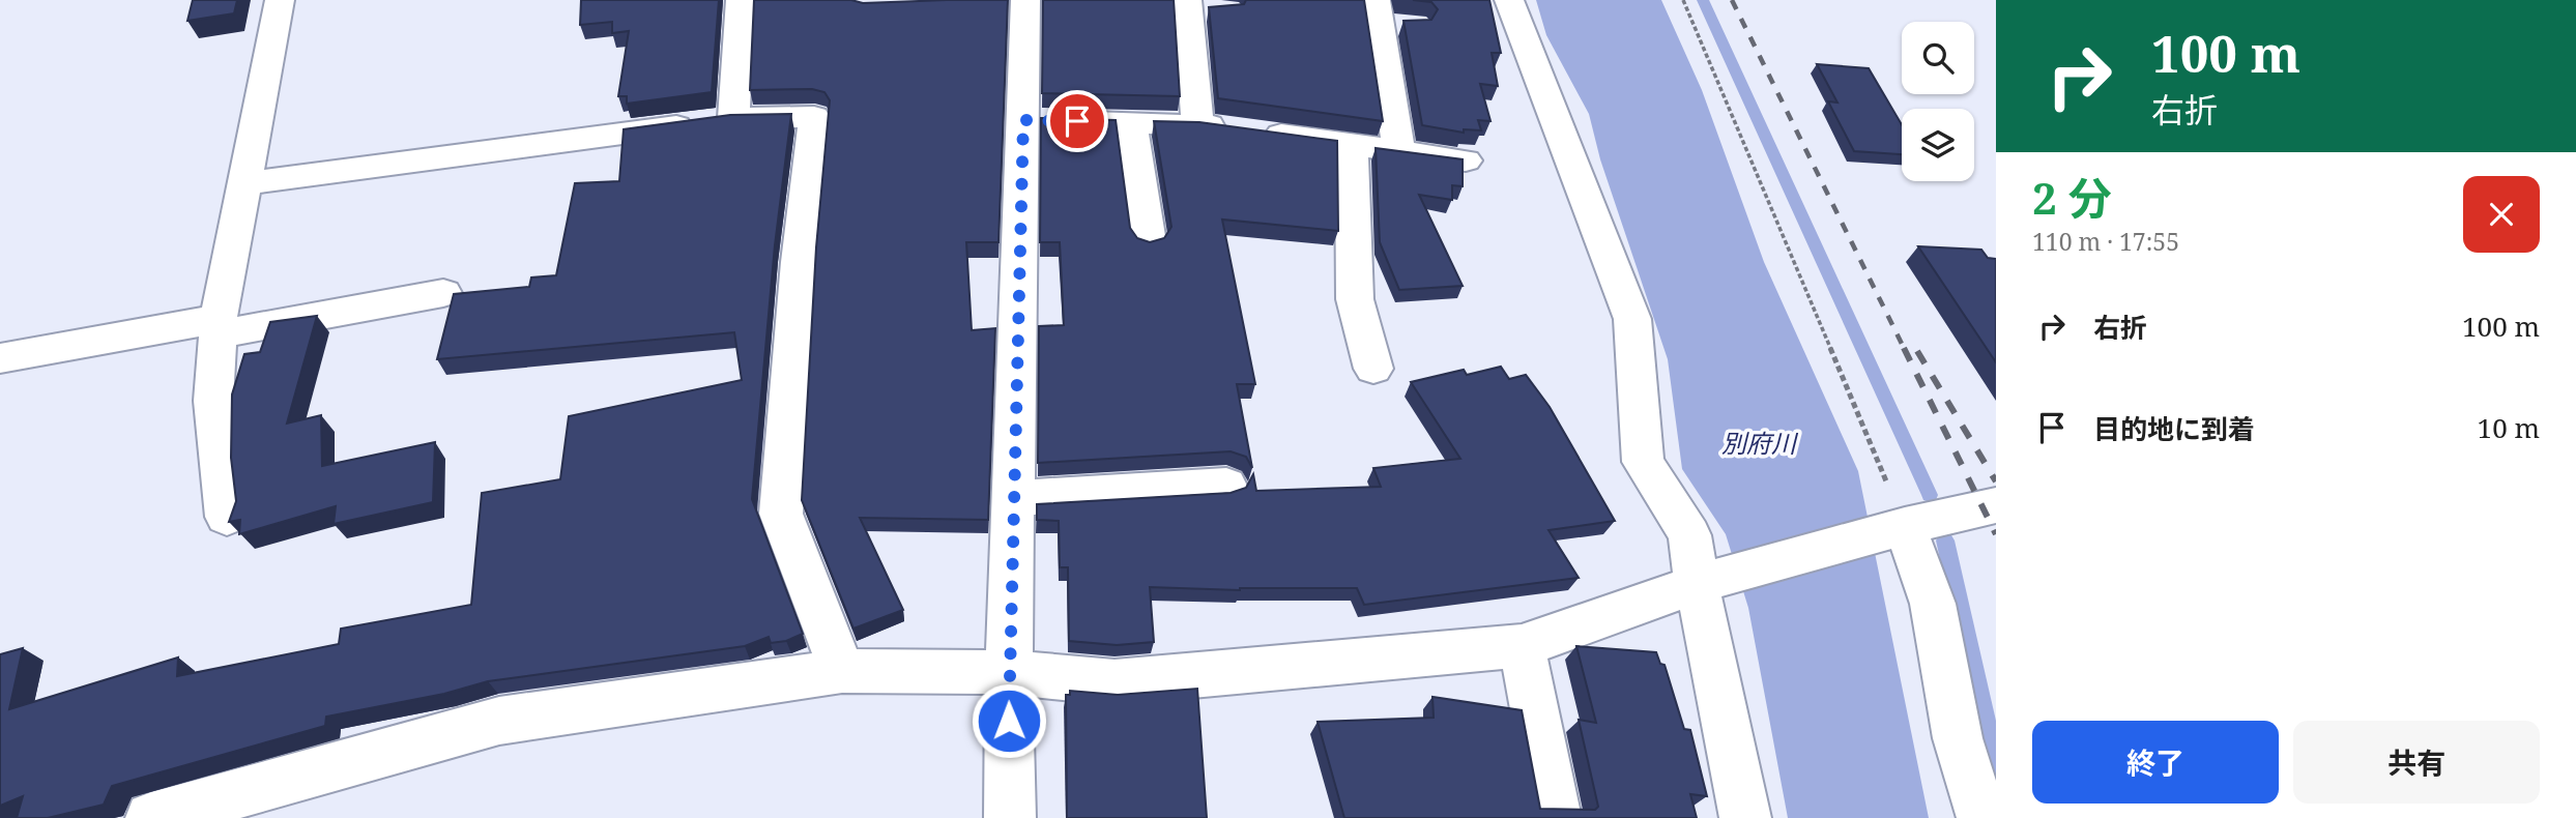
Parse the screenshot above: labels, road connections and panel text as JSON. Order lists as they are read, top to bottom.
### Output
{
  "water": ["別府川"],
  "page": {
    "turn": ["100 m", "右折"],
    "heading": ["2 分", "110 m · 17:55"],
    "list": [
      {
        "name": "右折",
        "value": "100 m"
      },
      {
        "name": "目的地に到着",
        "value": "10 m"
      }
    ],
    "buttons": ["終了", "共有"]
  }
}
